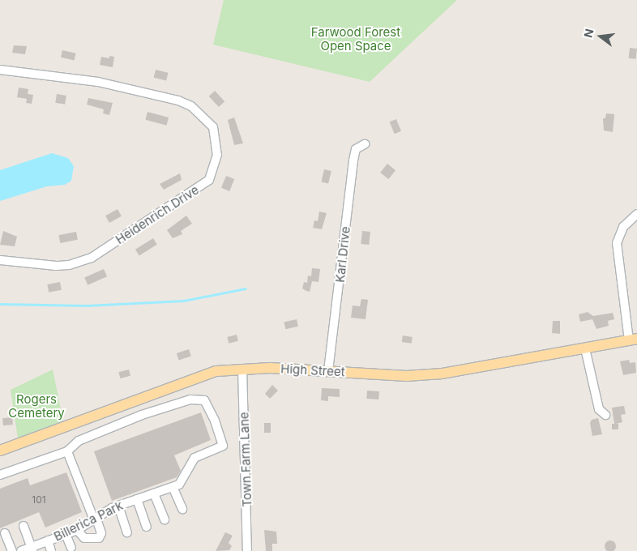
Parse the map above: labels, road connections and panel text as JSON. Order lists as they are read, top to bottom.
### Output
{
  "streets": {
    "main road": ["High Street"],
    "street": [
      "Heidenrich Drive",
      "Karl Drive",
      "Town Farm Lane",
      "Billerica Park"
    ]
  },
  "crossings": [
    ["Karl Drive", "High Street"],
    ["High Street", "Town Farm Lane"]
  ],
  "parks": ["Farwood Forest Open Space", "Rogers Cemetery"],
  "house_numbers": ["101"],
  "north": "left"
}
